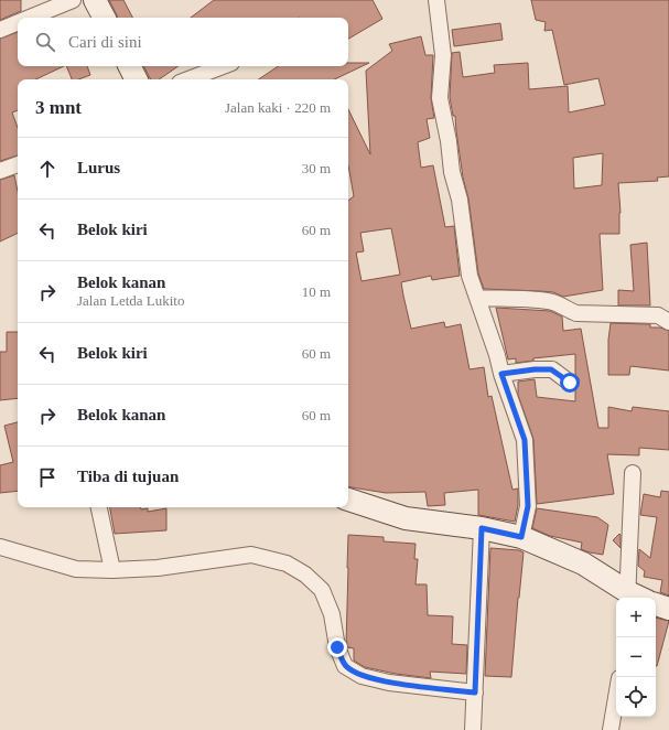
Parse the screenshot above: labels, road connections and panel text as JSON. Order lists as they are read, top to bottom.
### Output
{
  "page": {
    "search": "Cari di sini",
    "heading": ["3 mnt", "Jalan kaki · 220 m"],
    "list": [
      ["Lurus", "30 m"],
      ["Belok kiri", "60 m"],
      ["Belok kanan", "Jalan Letda Lukito", "10 m"],
      ["Belok kiri", "60 m"],
      ["Belok kanan", "60 m"],
      "Tiba di tujuan"
    ],
    "map_buttons": ["+", "−"]
  }
}
